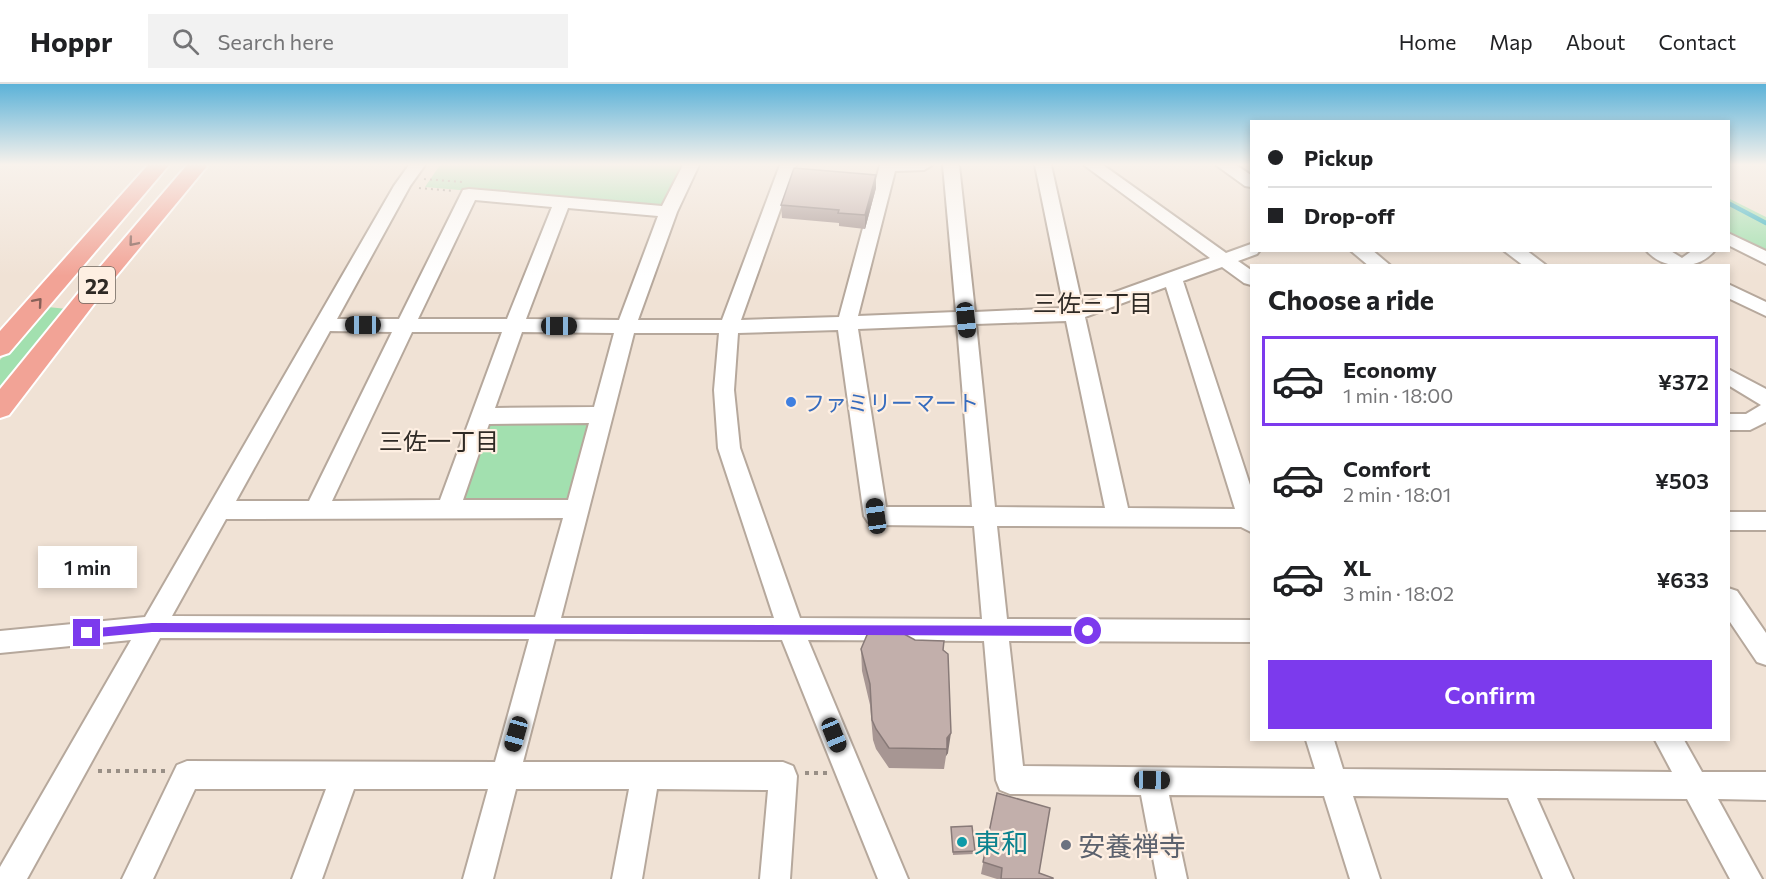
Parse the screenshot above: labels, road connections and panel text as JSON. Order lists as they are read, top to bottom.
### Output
{
  "streets": {
    "main road": ["22"]
  },
  "districts": ["三佐三丁目", "三佐一丁目"],
  "places": ["ファミリーマート", "東和", "安養禅寺"],
  "page": {
    "header": "Hoppr",
    "search": "Search here",
    "nav": [
      "Home",
      "Map",
      "About",
      "Contact"
    ],
    "banner": ["Pickup", "Drop-off"],
    "heading": "Choose a ride",
    "list": [
      {
        "name": "Economy",
        "note": "1 min · 18:00",
        "value": "¥372"
      },
      {
        "name": "Comfort",
        "note": "2 min · 18:01",
        "value": "¥503"
      },
      {
        "name": "XL",
        "note": "3 min · 18:02",
        "value": "¥633"
      }
    ],
    "bubble": "1 min",
    "buttons": "Confirm"
  }
}
